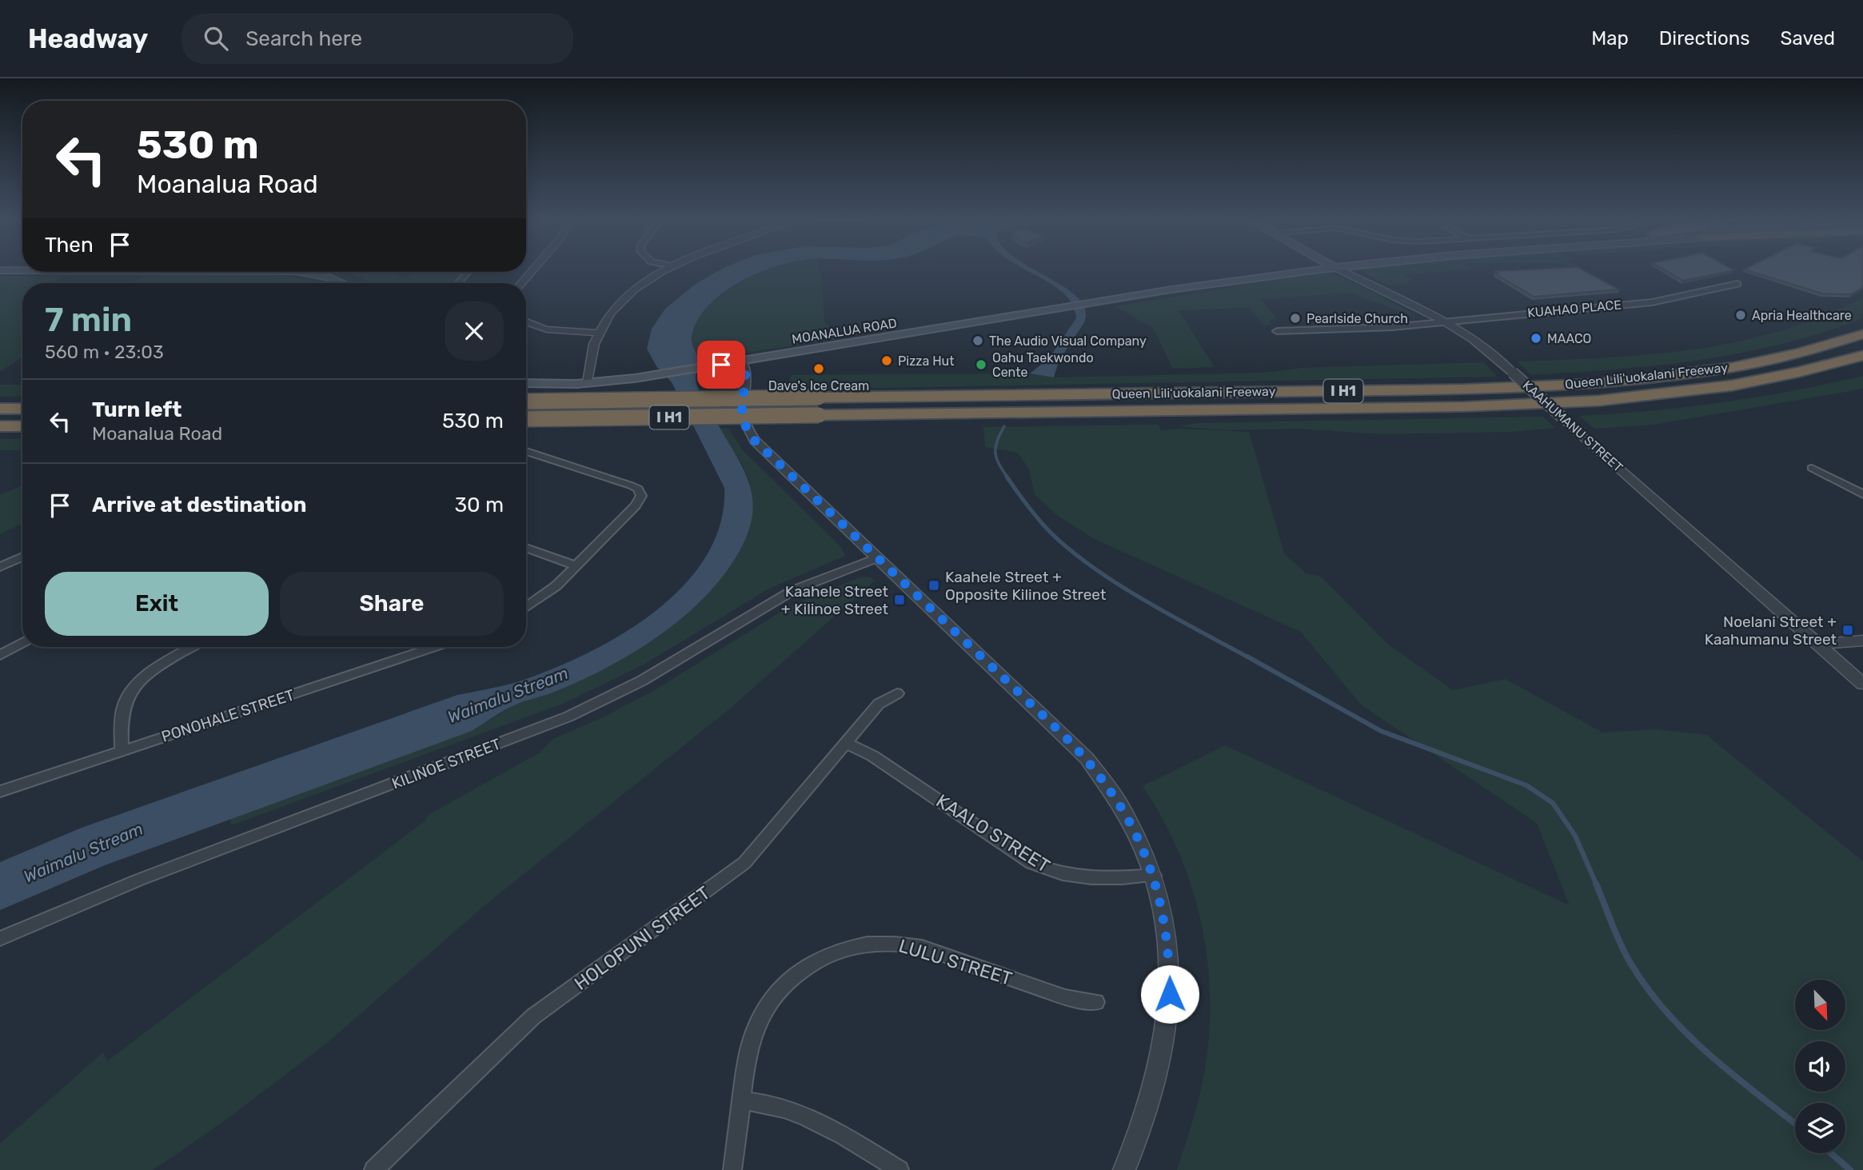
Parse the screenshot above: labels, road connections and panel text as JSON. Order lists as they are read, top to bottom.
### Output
{
  "streets": {
    "highway": ["Queen Liliʻuokalani Freeway", "I H1"],
    "main road": ["MOANALUA ROAD"],
    "street": [
      "KUAHAO PLACE",
      "KAAHUMANU STREET",
      "PONOHALE STREET",
      "KILINOE STREET",
      "KAALO STREET",
      "HOLOPUNI STREET",
      "LULU STREET"
    ]
  },
  "crossings": [
    ["KUAHAO PLACE", "KAAHUMANU STREET"],
    ["KAALO STREET", "HOLOPUNI STREET"]
  ],
  "water": ["Waimalu Stream"],
  "places": {
    "other": [
      "Apria Healthcare",
      "Pearlside Church",
      "MAACO",
      "The Audio Visual Company",
      "Pizza Hut",
      "Oahu Taekwondo Cente",
      "Dave's Ice Cream"
    ],
    "transit": ["Kaahele Street + Opposite Kilinoe Street", "Kaahele Street + Kilinoe Street", "Noelani Street + Kaahumanu Street"]
  },
  "north": "bottom right",
  "page": {
    "header": "Headway",
    "search": "Search here",
    "nav": ["Map", "Directions", "Saved"],
    "turn": ["530 m", "Moanalua Road"],
    "then": "Then",
    "heading": ["7 min", "560 m · 23:03"],
    "list": [
      {
        "name": "Turn left",
        "note": "Moanalua Road",
        "value": "530 m"
      },
      {
        "name": "Arrive at destination",
        "value": "30 m"
      }
    ],
    "buttons": ["Exit", "Share"]
  }
}
